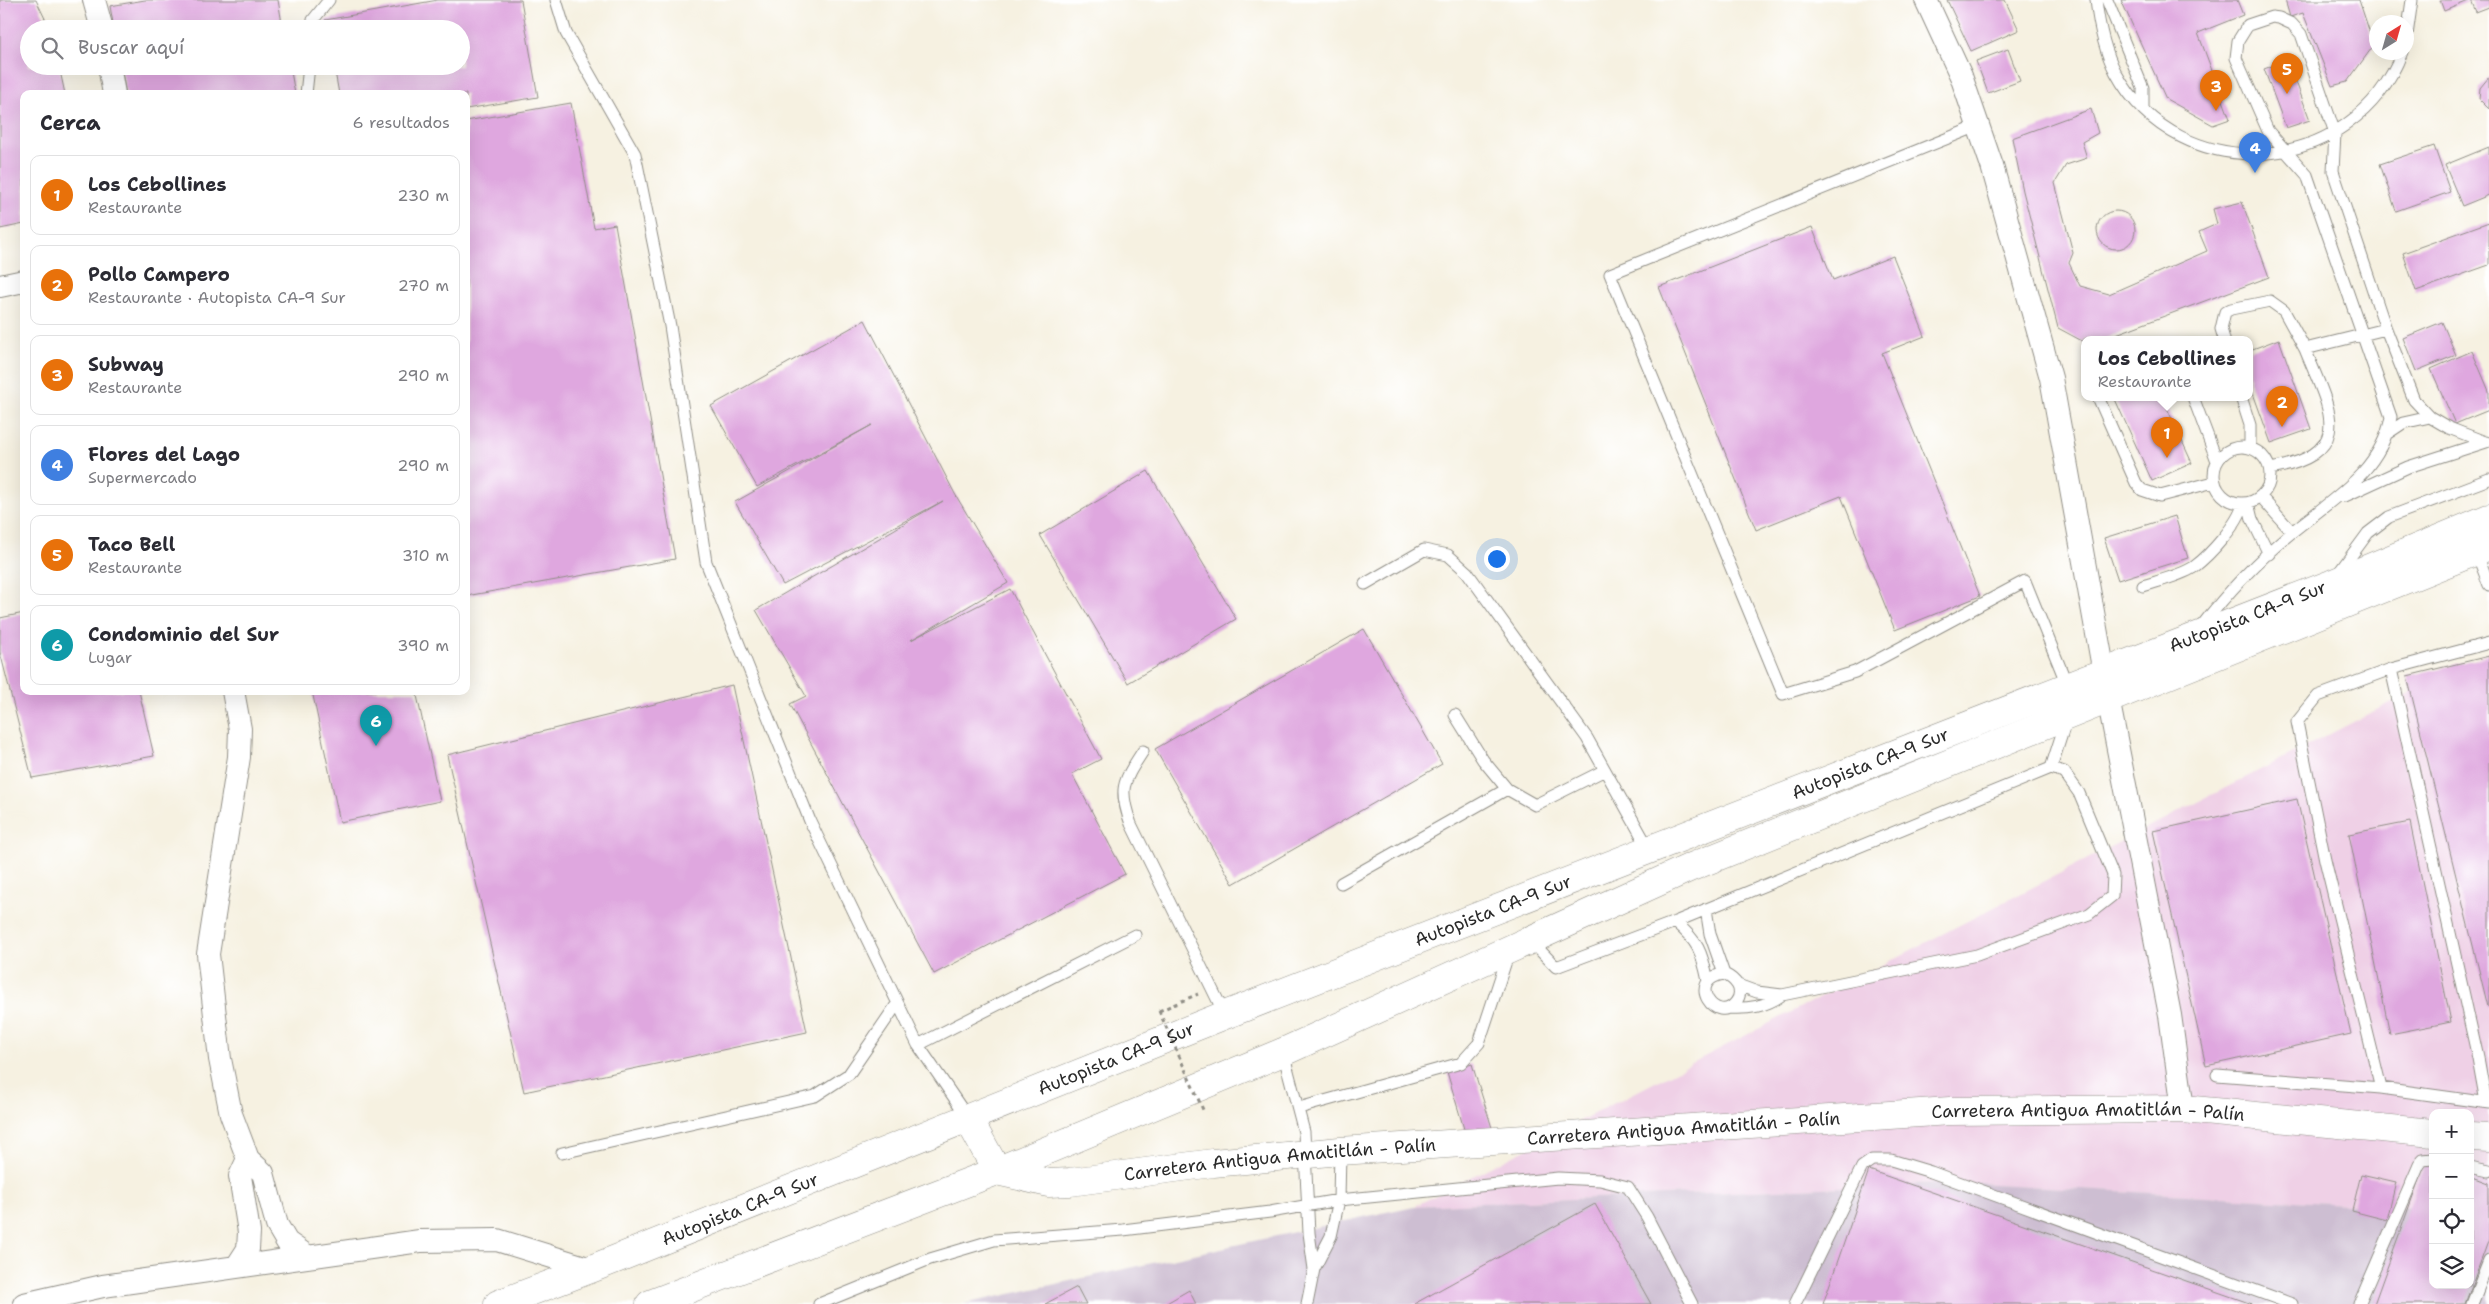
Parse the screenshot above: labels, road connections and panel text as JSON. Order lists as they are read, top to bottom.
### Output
{
  "streets": {
    "main road": ["Autopista CA-9 Sur", "Carretera Antigua Amatitlán - Palín"]
  },
  "crossings": [
    ["Autopista CA-9 Sur", "Carretera Antigua Amatitlán - Palín"]
  ],
  "north": "top right",
  "page": {
    "search": "Buscar aquí",
    "pins": [
      "5",
      "3",
      "4",
      "2",
      "1",
      "6"
    ],
    "heading": ["Cerca", "6 resultados"],
    "list": [
      {
        "mark": "1",
        "name": "Los Cebollines",
        "note": "Restaurante",
        "value": "230 m"
      },
      {
        "mark": "2",
        "name": "Pollo Campero",
        "note": "Restaurante · Autopista CA-9 Sur",
        "value": "270 m"
      },
      {
        "mark": "3",
        "name": "Subway",
        "note": "Restaurante",
        "value": "290 m"
      },
      {
        "mark": "4",
        "name": "Flores del Lago",
        "note": "Supermercado",
        "value": "290 m"
      },
      {
        "mark": "5",
        "name": "Taco Bell",
        "note": "Restaurante",
        "value": "310 m"
      },
      {
        "mark": "6",
        "name": "Condominio del Sur",
        "note": "Lugar",
        "value": "390 m"
      }
    ],
    "popup": ["Los Cebollines", "Restaurante"],
    "map_buttons": ["+", "−"]
  }
}
